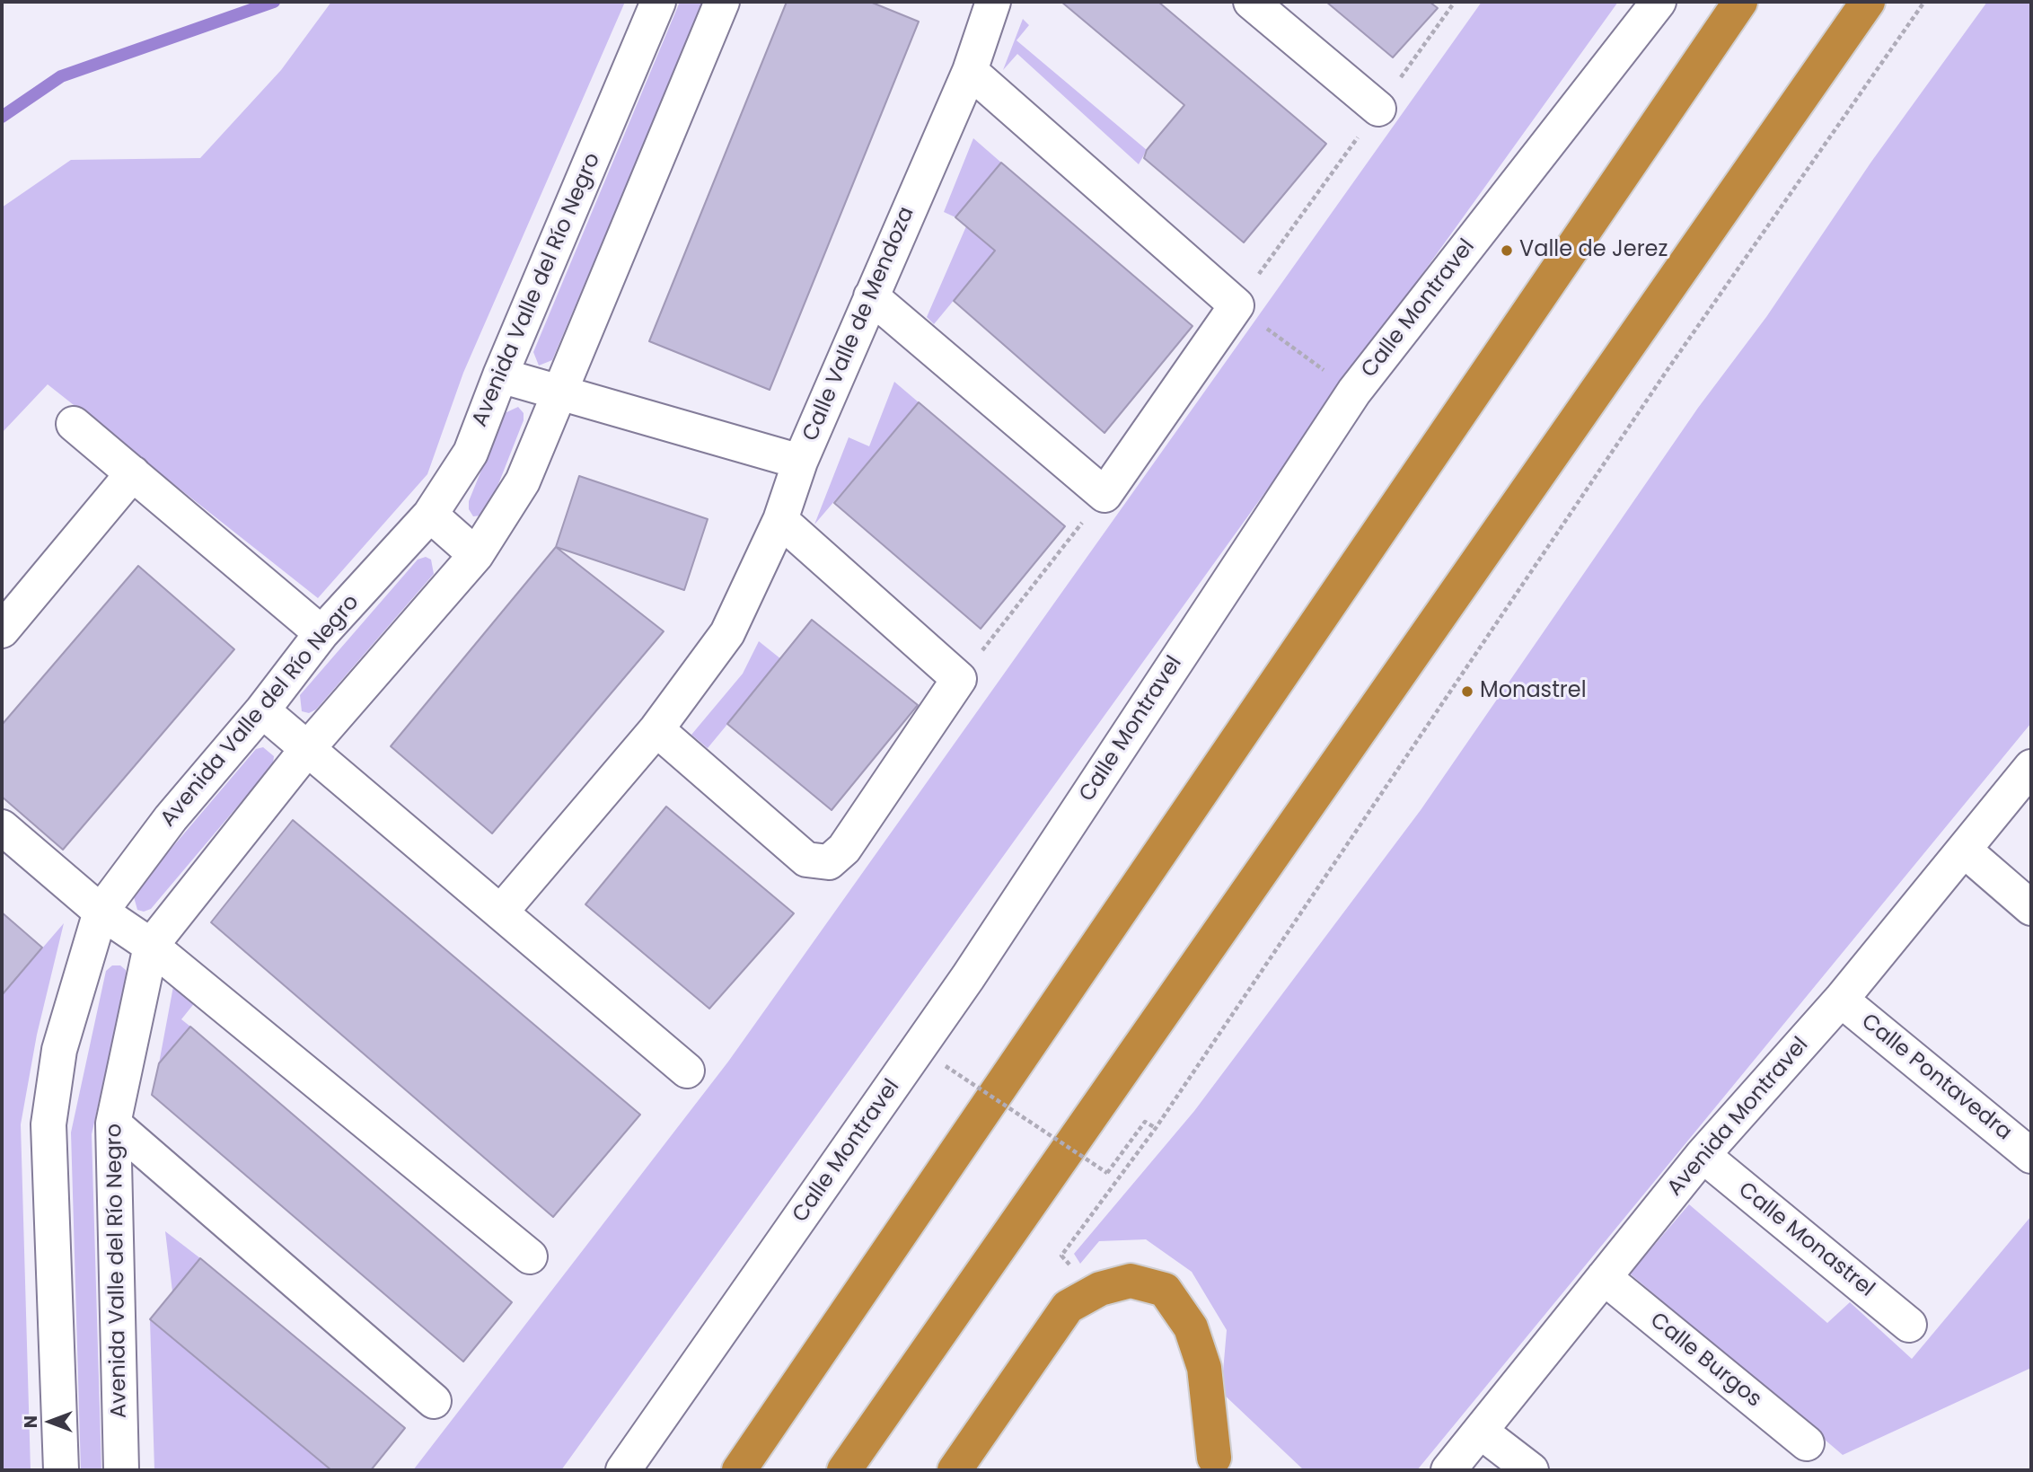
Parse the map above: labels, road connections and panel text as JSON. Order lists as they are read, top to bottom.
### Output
{
  "streets": {
    "street": [
      "Avenida Valle del Río Negro",
      "Calle Montravel",
      "Calle Valle de Mendoza",
      "Calle Pontavedra",
      "Avenida Montravel",
      "Calle Monastrel",
      "Calle Burgos"
    ]
  },
  "crossings": [
    ["Avenida Valle del Río Negro", "Calle Valle de Mendoza"],
    ["Calle Pontavedra", "Avenida Montravel"],
    ["Avenida Montravel", "Calle Monastrel"],
    ["Avenida Montravel", "Calle Burgos"]
  ],
  "places": ["Valle de Jerez", "Monastrel"],
  "north": "left"
}
